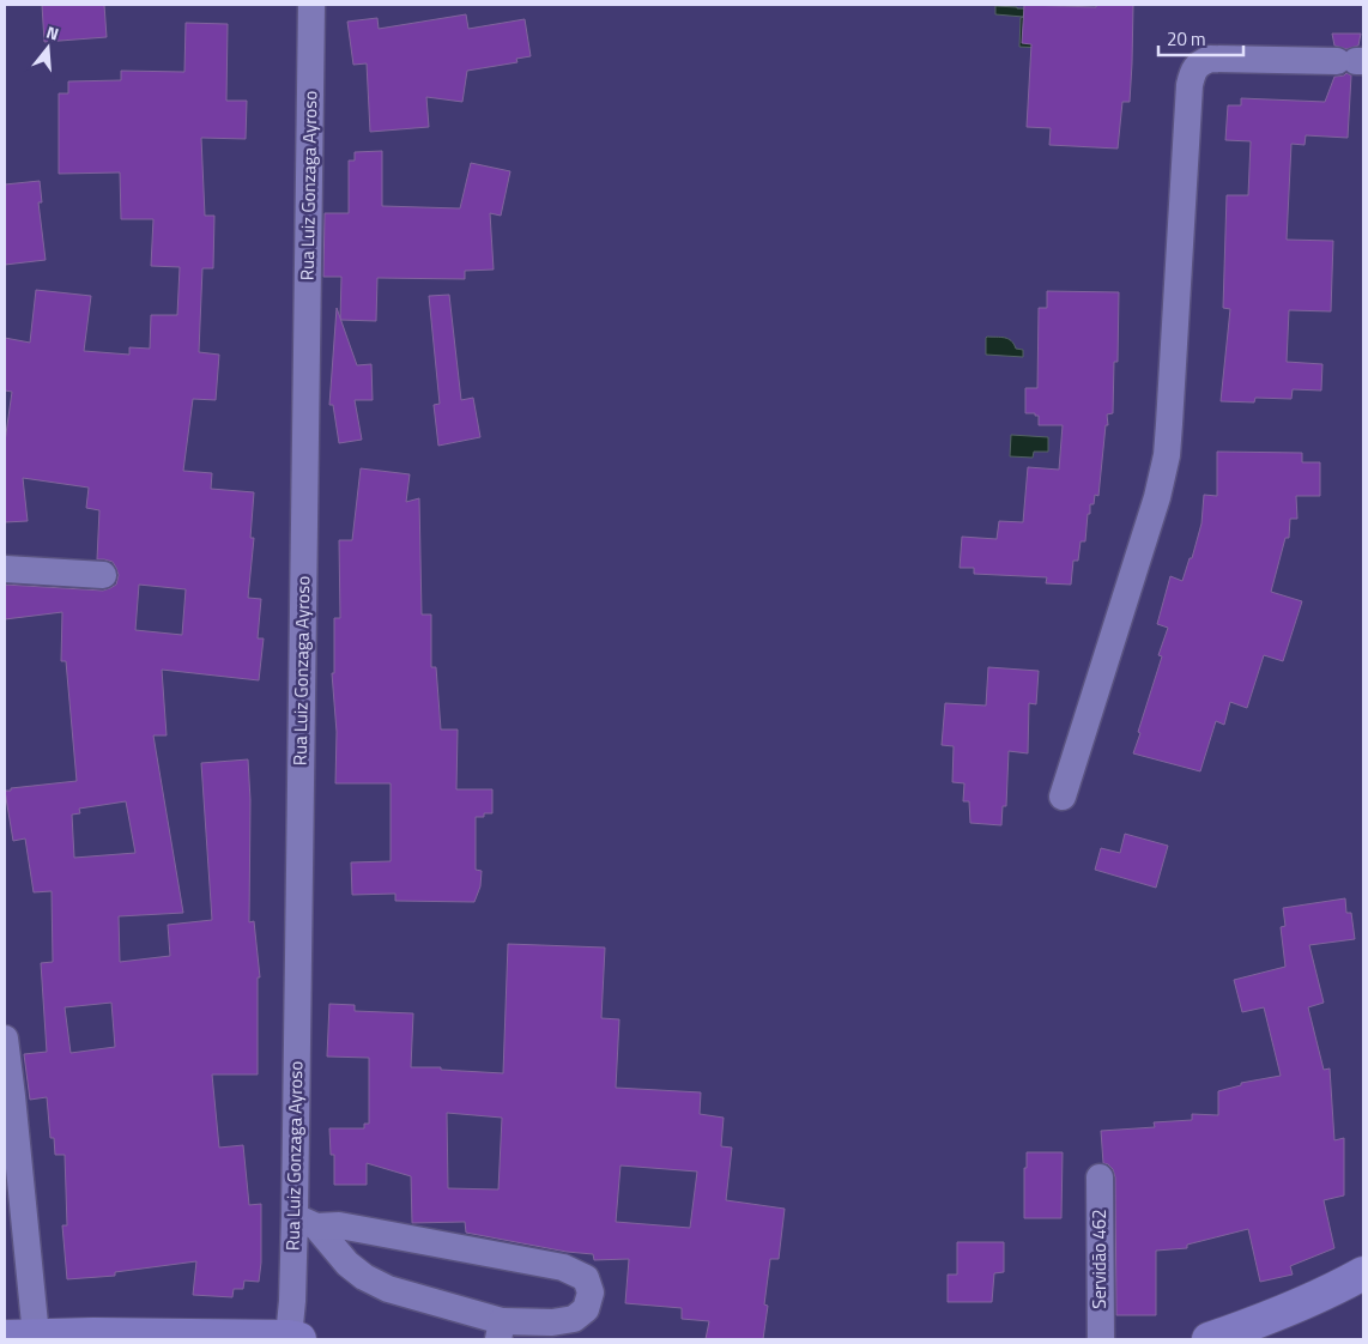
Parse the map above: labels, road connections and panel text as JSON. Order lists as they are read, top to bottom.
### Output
{
  "streets": {
    "street": ["Rua Luiz Gonzaga Ayroso", "Servidão 462"]
  },
  "scale_bar": "20 m",
  "north": "top"
}
